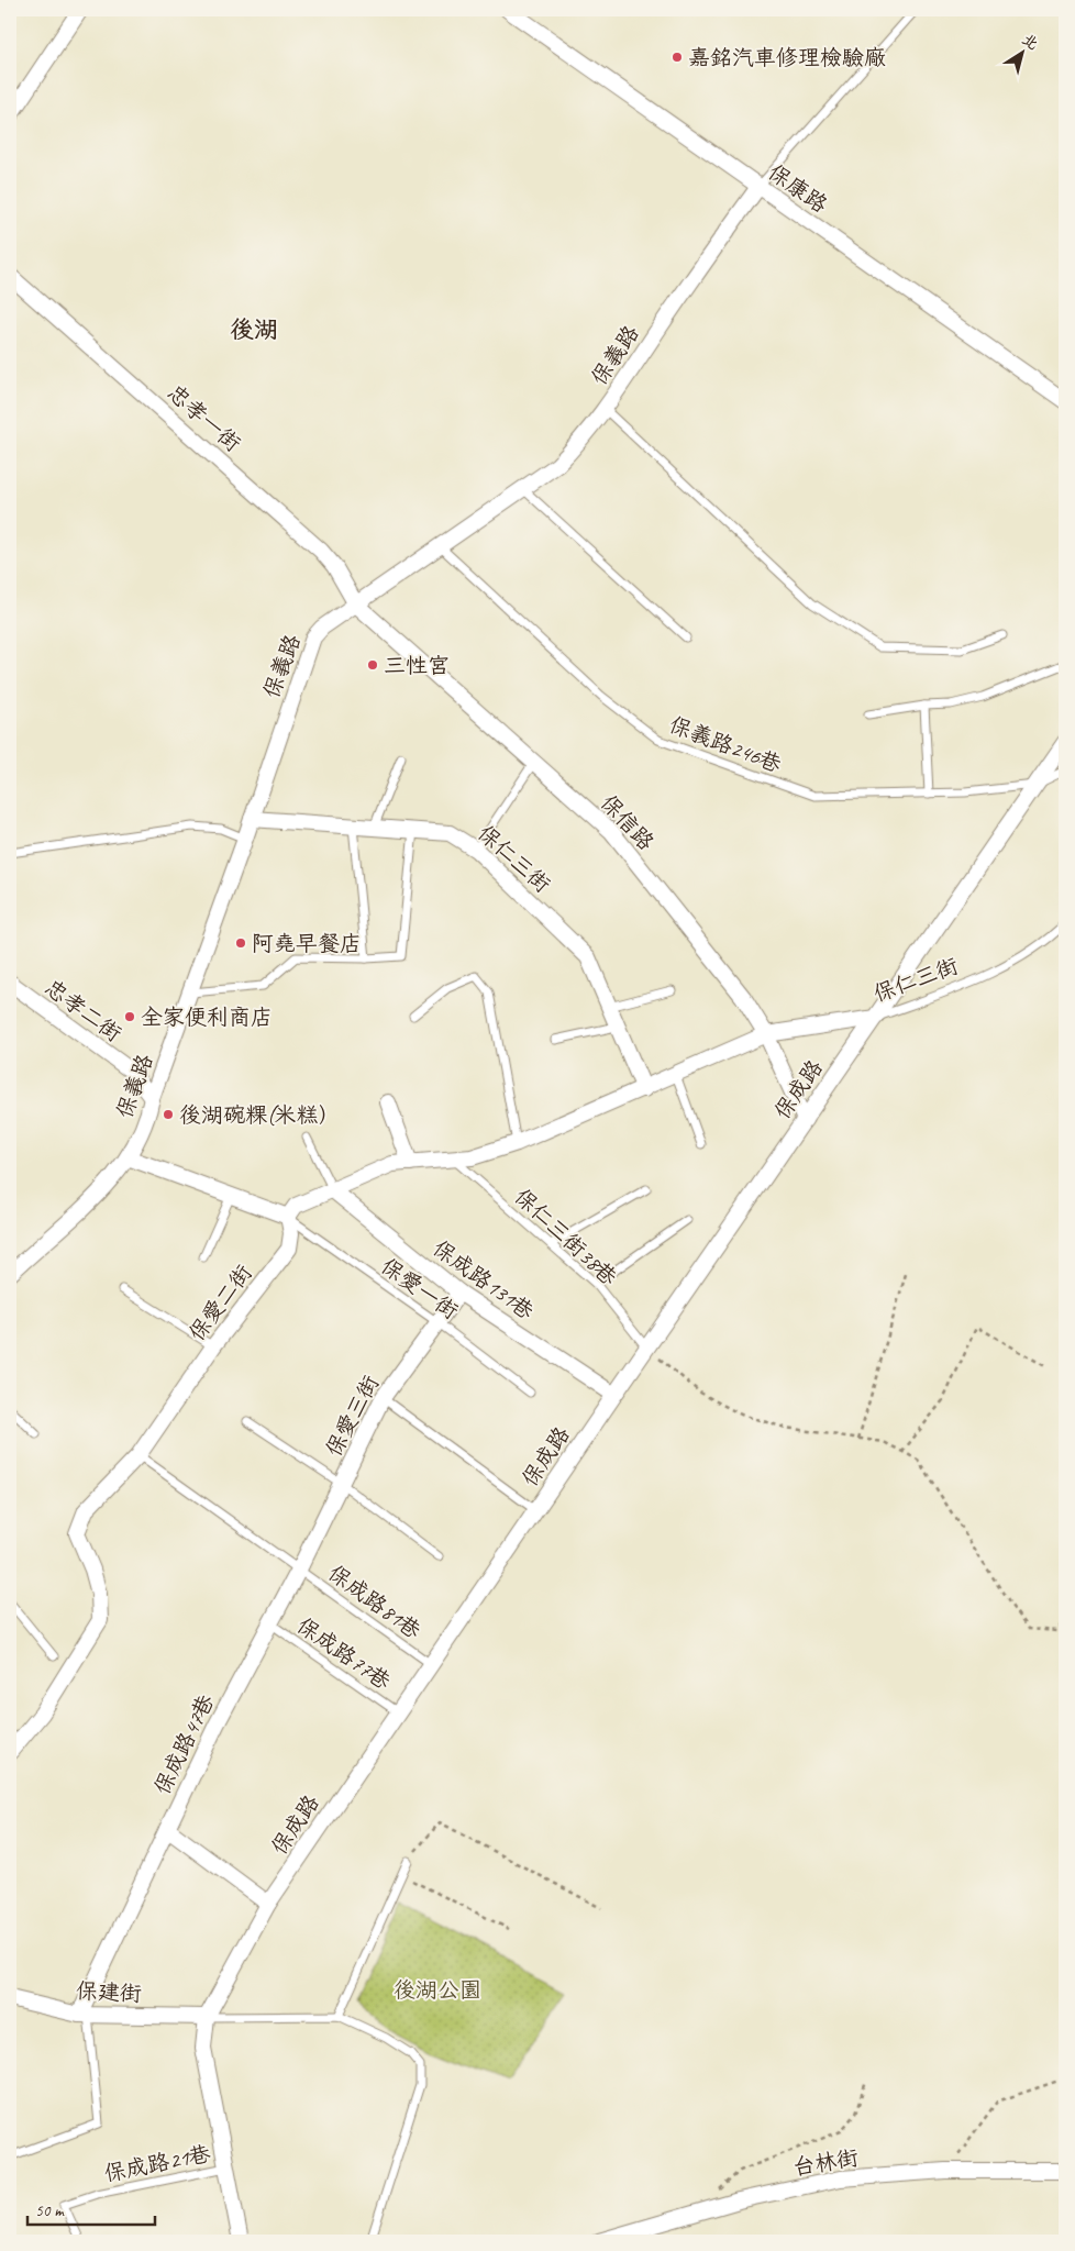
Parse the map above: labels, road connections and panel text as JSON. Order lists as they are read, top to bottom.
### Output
{
  "streets": {
    "street": [
      "保康路",
      "保義路",
      "忠孝一街",
      "保信路",
      "保仁三街",
      "忠孝二街",
      "保成路",
      "保成路131巷",
      "保愛二街",
      "保愛三街",
      "保成路47巷",
      "保建街",
      "台林街"
    ],
    "lane": [
      "保義路246巷",
      "保仁三街38巷",
      "保愛一街",
      "保成路81巷",
      "保成路77巷",
      "保成路21巷"
    ]
  },
  "crossings": [
    ["保康路", "保義路"],
    ["保義路", "忠孝一街"],
    ["保義路", "保義路246巷"],
    ["保義路", "保信路"],
    ["保義路", "保仁三街"],
    ["保義路", "忠孝二街"],
    ["忠孝一街", "保信路"],
    ["保義路246巷", "保成路"],
    ["保信路", "保仁三街"],
    ["保信路", "保成路"],
    ["保仁三街", "保成路"],
    ["保仁三街", "保仁三街38巷"],
    ["保仁三街", "保成路131巷"],
    ["保成路", "保仁三街38巷"],
    ["保成路", "保成路131巷"],
    ["保成路", "保成路81巷"],
    ["保成路", "保成路77巷"],
    ["保成路", "保成路47巷"],
    ["保成路", "保建街"],
    ["保成路", "保成路21巷"],
    ["保成路131巷", "保愛三街"],
    ["保愛一街", "保愛二街"],
    ["保愛一街", "保愛三街"],
    ["保愛三街", "保成路81巷"],
    ["保愛三街", "保成路47巷"],
    ["保成路81巷", "保成路47巷"],
    ["保成路77巷", "保成路47巷"]
  ],
  "districts": ["後湖"],
  "parks": ["後湖公園"],
  "places": [
    "嘉銘汽車修理檢驗廠",
    "三性宮",
    "阿堯早餐店",
    "全家便利商店",
    "後湖碗粿(米糕）"
  ],
  "scale_bar": "50 m",
  "north": "top right"
}
